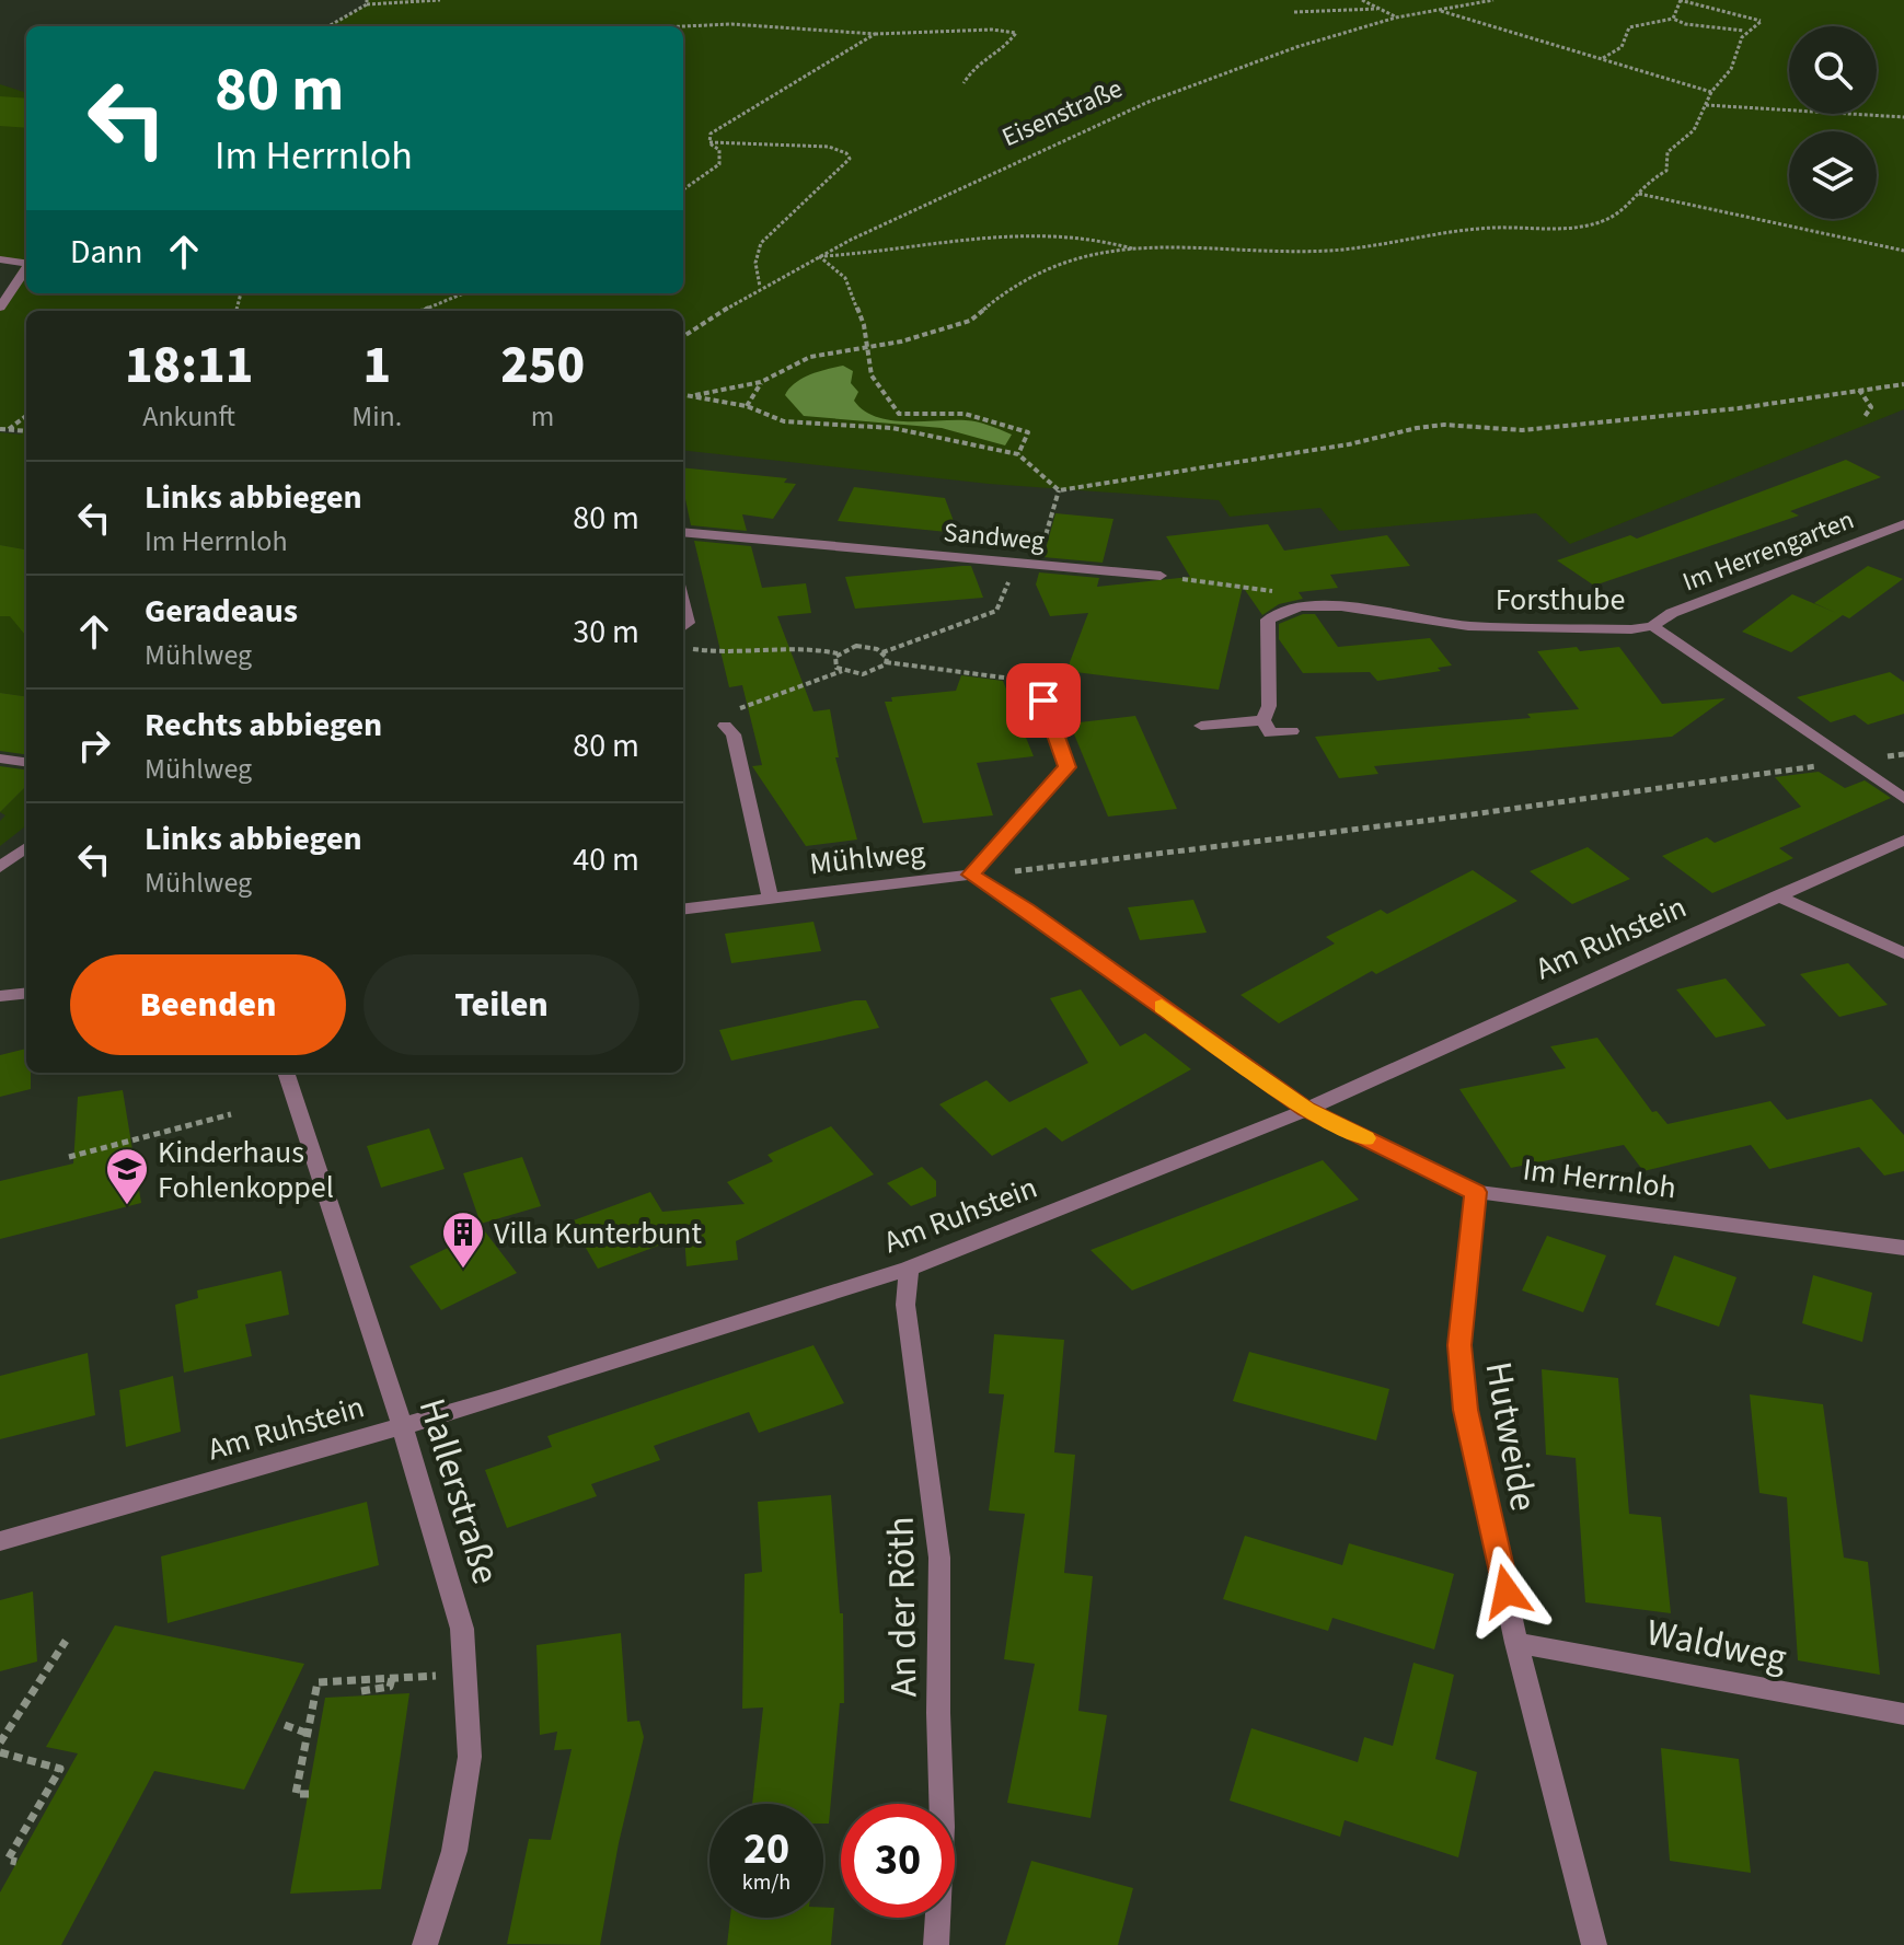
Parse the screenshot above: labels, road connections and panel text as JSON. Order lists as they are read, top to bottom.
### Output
{
  "streets": {
    "street": [
      "Sandweg",
      "Im Herrengarten",
      "Forsthube",
      "Mühlweg",
      "Am Ruhstein",
      "Im Herrnloh",
      "Hutweide",
      "Hallerstraße",
      "An der Röth",
      "Waldweg"
    ],
    "path": ["Eisenstraße"]
  },
  "crossings": [
    ["Im Herrengarten", "Forsthube"],
    ["Mühlweg", "Am Ruhstein"],
    ["Mühlweg", "Im Herrnloh"],
    ["Am Ruhstein", "Im Herrnloh"],
    ["Am Ruhstein", "Hallerstraße"],
    ["Am Ruhstein", "An der Röth"],
    ["Im Herrnloh", "Hutweide"],
    ["Hutweide", "Waldweg"]
  ],
  "places": {
    "school or university": ["Kinderhaus Fohlenkoppel"],
    "building": ["Villa Kunterbunt"]
  },
  "page": {
    "turn": ["80 m", "Im Herrnloh"],
    "then": "Dann",
    "eta": [
      "18:11",
      "Ankunft",
      "1",
      "Min.",
      "250",
      "m"
    ],
    "list": [
      {
        "name": "Links abbiegen",
        "note": "Im Herrnloh",
        "value": "80 m"
      },
      {
        "name": "Geradeaus",
        "note": "Mühlweg",
        "value": "30 m"
      },
      {
        "name": "Rechts abbiegen",
        "note": "Mühlweg",
        "value": "80 m"
      },
      {
        "name": "Links abbiegen",
        "note": "Mühlweg",
        "value": "40 m"
      }
    ],
    "buttons": ["Beenden", "Teilen"],
    "speed": "20 km/h",
    "limit": "30"
  }
}
